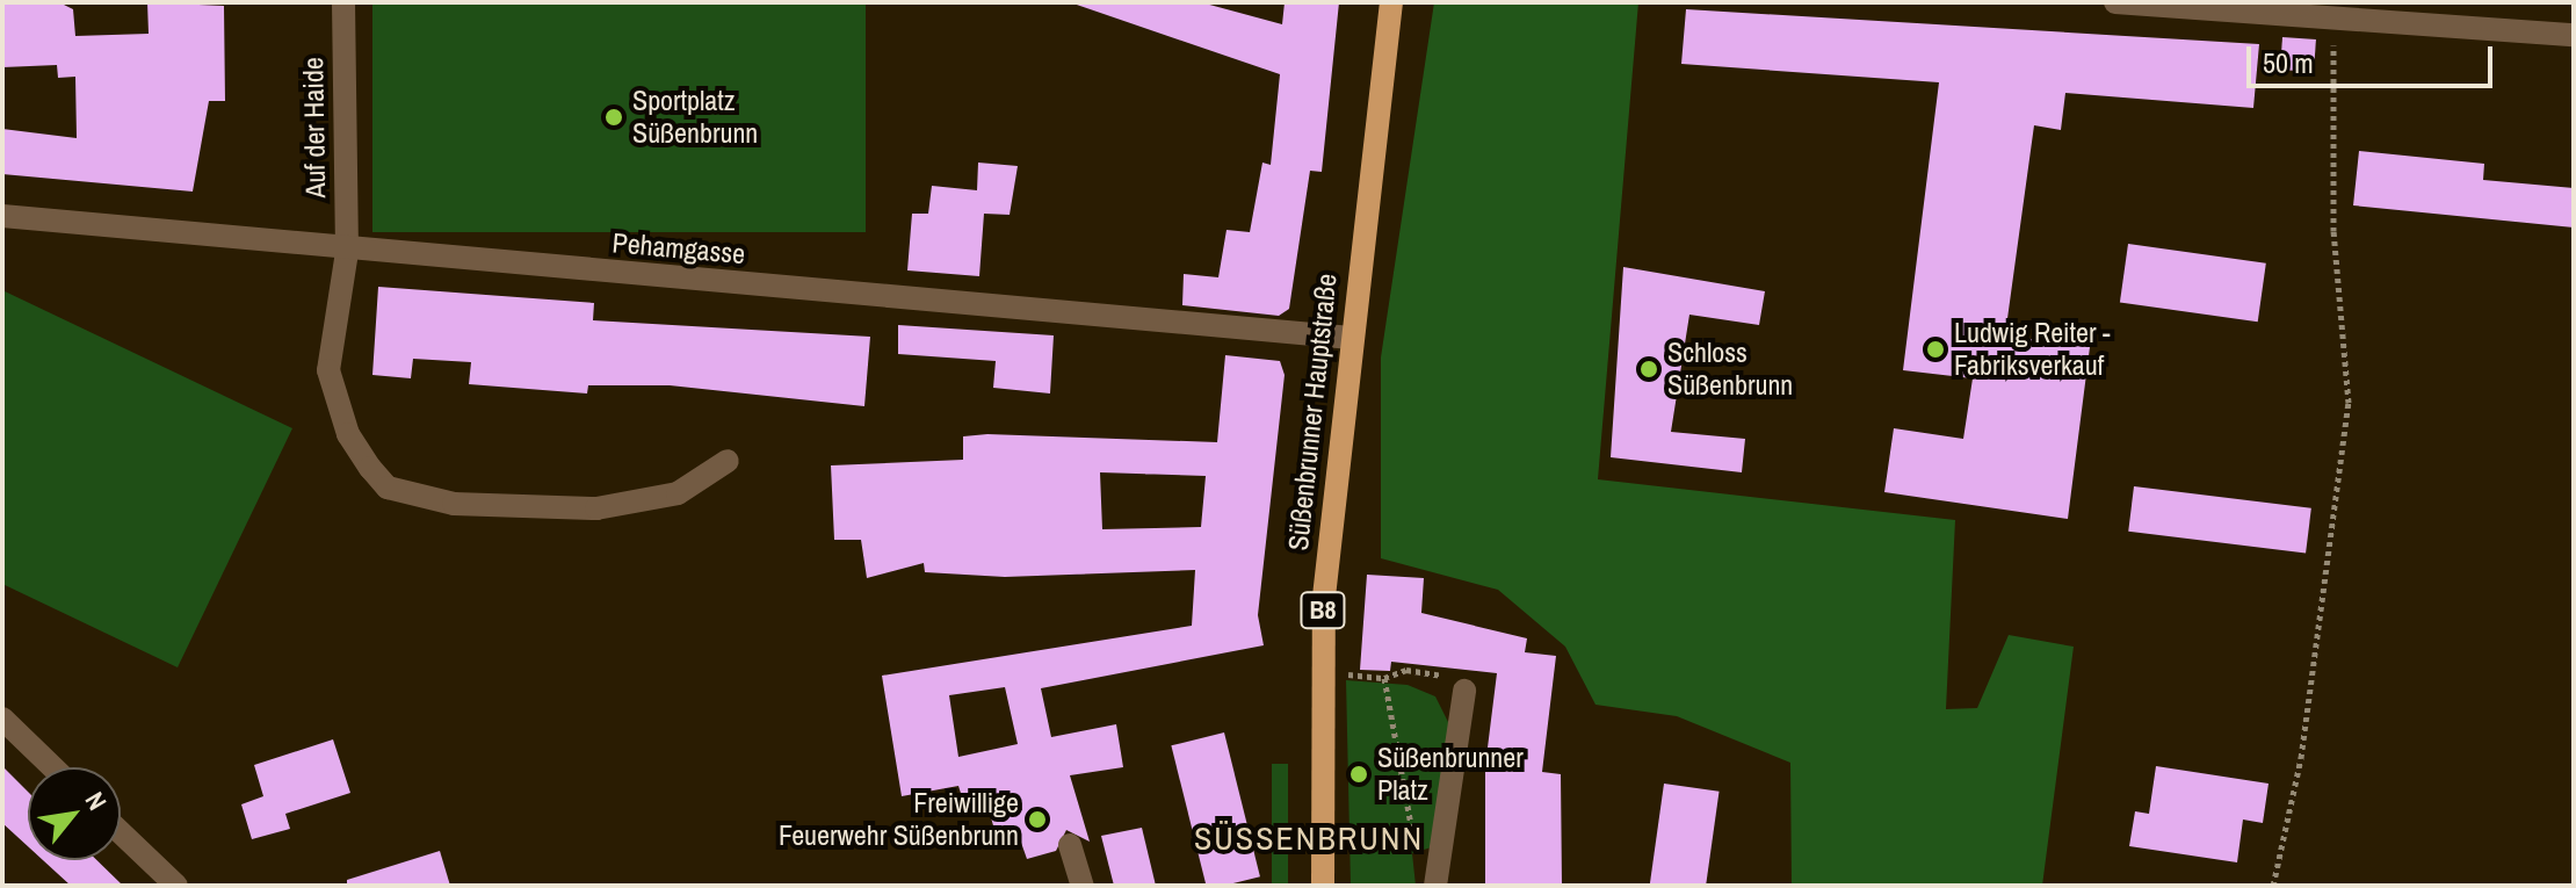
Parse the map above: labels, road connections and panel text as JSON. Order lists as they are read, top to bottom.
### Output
{
  "streets": {
    "main road": ["Süßenbrunner Hauptstraße", "B8"],
    "street": ["Auf der Haide", "Pehamgasse"]
  },
  "crossings": [
    ["Auf der Haide", "Pehamgasse"],
    ["Pehamgasse", "Süßenbrunner Hauptstraße"]
  ],
  "districts": ["SÜSSENBRUNN"],
  "places": [
    "Sportplatz Süßenbrunn",
    "Ludwig Reiter - Fabriksverkauf",
    "Schloss Süßenbrunn",
    "Süßenbrunner Platz",
    "Freiwillige Feuerwehr Süßenbrunn"
  ],
  "scale_bar": "50 m",
  "north": "top right"
}
